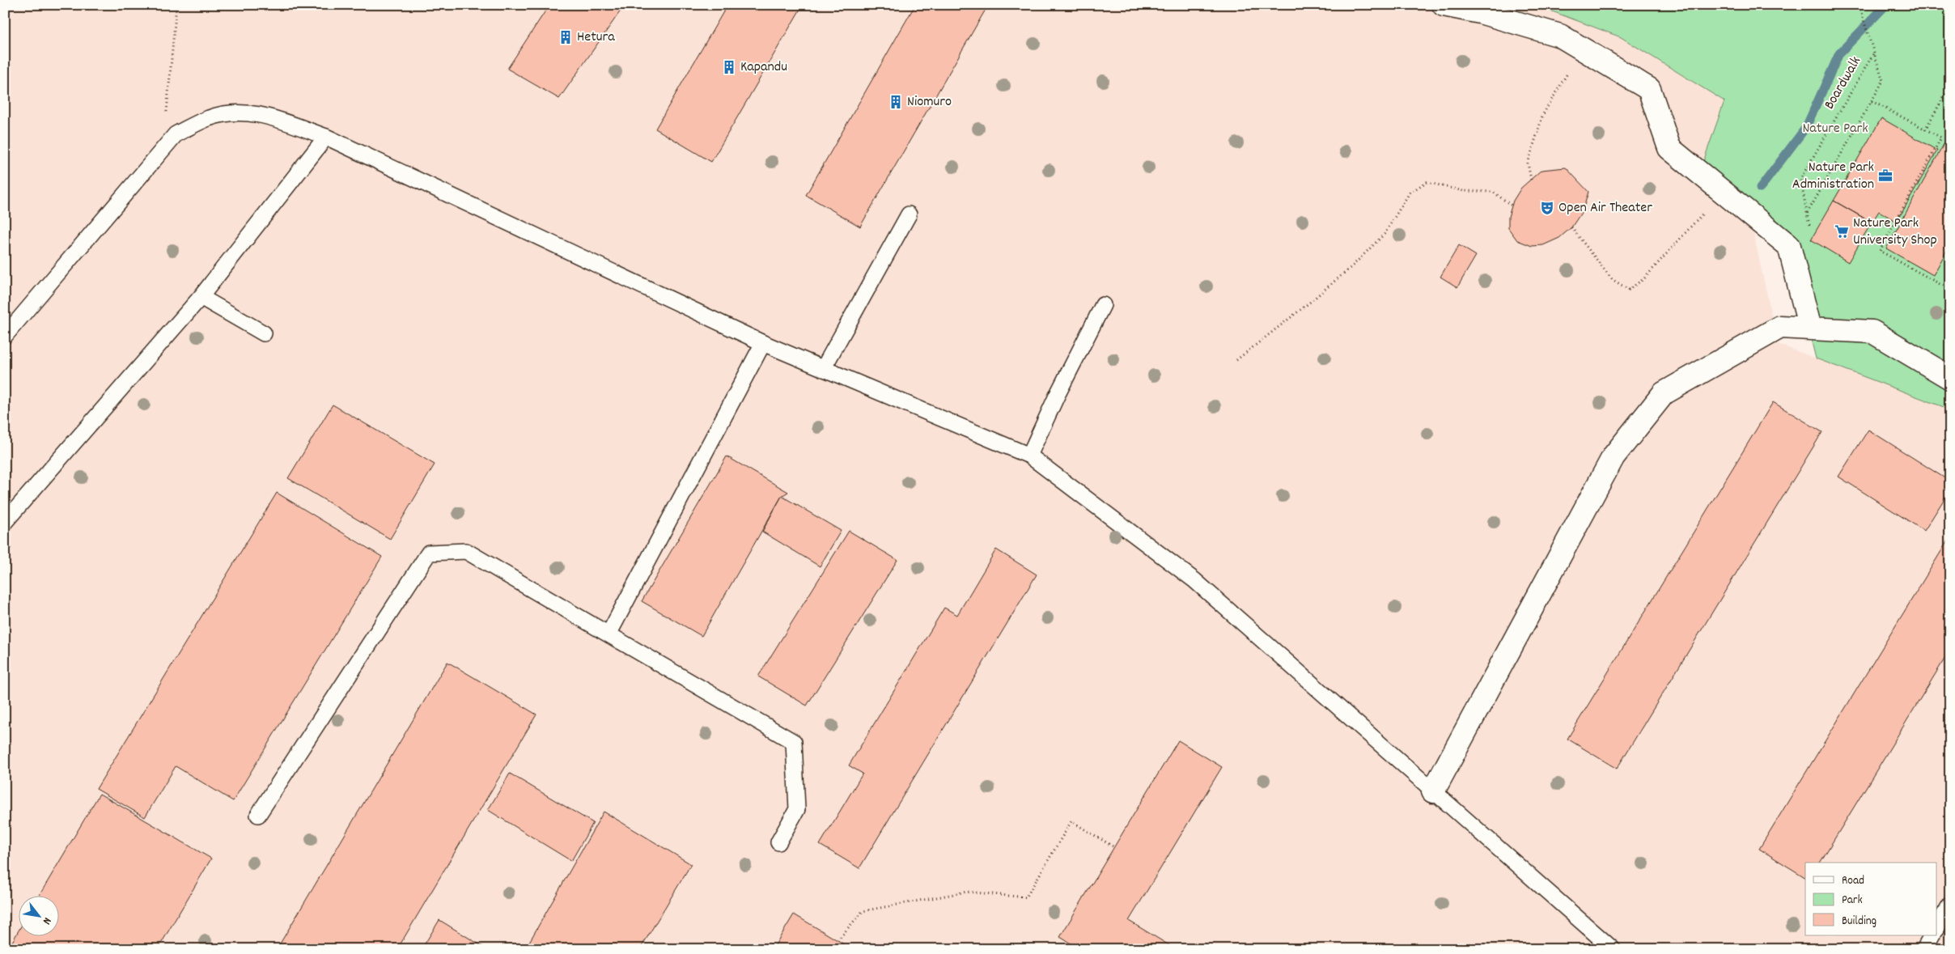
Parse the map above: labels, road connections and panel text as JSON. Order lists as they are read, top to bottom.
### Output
{
  "streets": {
    "path": ["Boardwalk"]
  },
  "parks": ["Nature Park"],
  "places": {
    "building": ["Hetura", "Kapandu", "Niomuro"],
    "office": ["Nature Park Administration"],
    "theatre": ["Open Air Theater"],
    "supermarket": ["Nature Park University Shop"]
  },
  "legend": ["Road", "Park", "Building"],
  "north": "bottom right"
}
